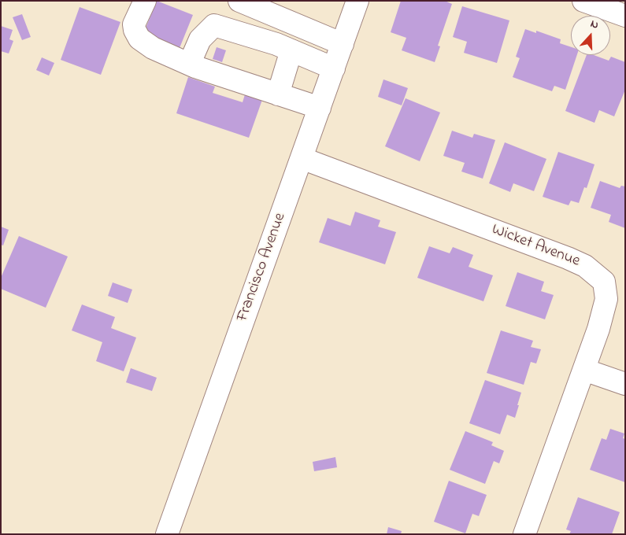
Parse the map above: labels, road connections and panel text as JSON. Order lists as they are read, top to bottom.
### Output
{
  "streets": {
    "street": ["Wicket Avenue", "Francisco Avenue"]
  },
  "crossings": [
    ["Wicket Avenue", "Francisco Avenue"]
  ],
  "north": "top"
}
